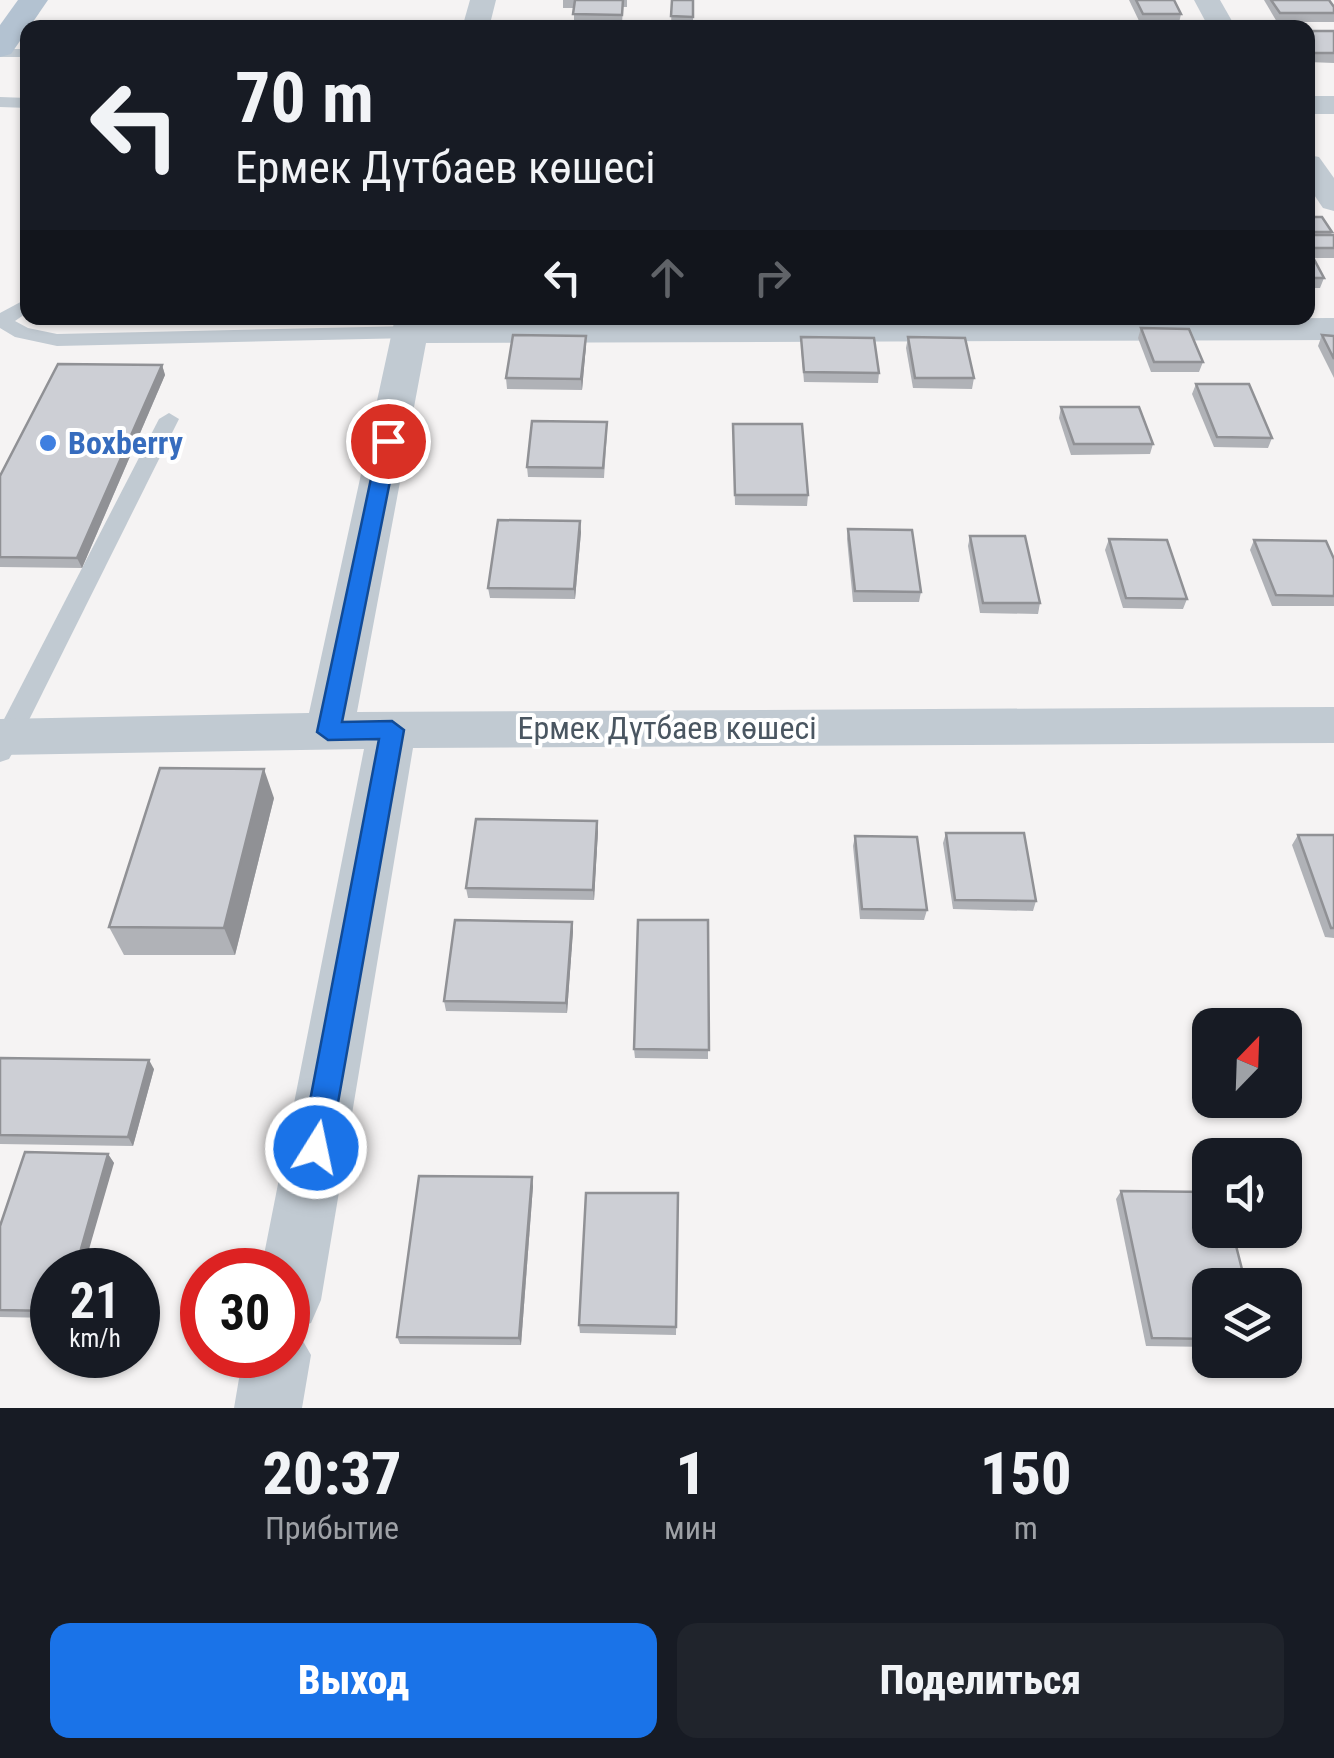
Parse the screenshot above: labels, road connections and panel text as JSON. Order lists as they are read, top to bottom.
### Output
{
  "streets": {
    "street": ["Ермек Дүтбаев көшесi"]
  },
  "places": ["Boxberry"],
  "north": "top right",
  "page": {
    "turn": ["70 m", "Ермек Дүтбаев көшесi"],
    "speed": "21 km/h",
    "limit": "30",
    "eta": [
      "20:37",
      "Прибытие",
      "1",
      "мин",
      "150",
      "m"
    ],
    "buttons": ["Выход", "Поделиться"]
  }
}
